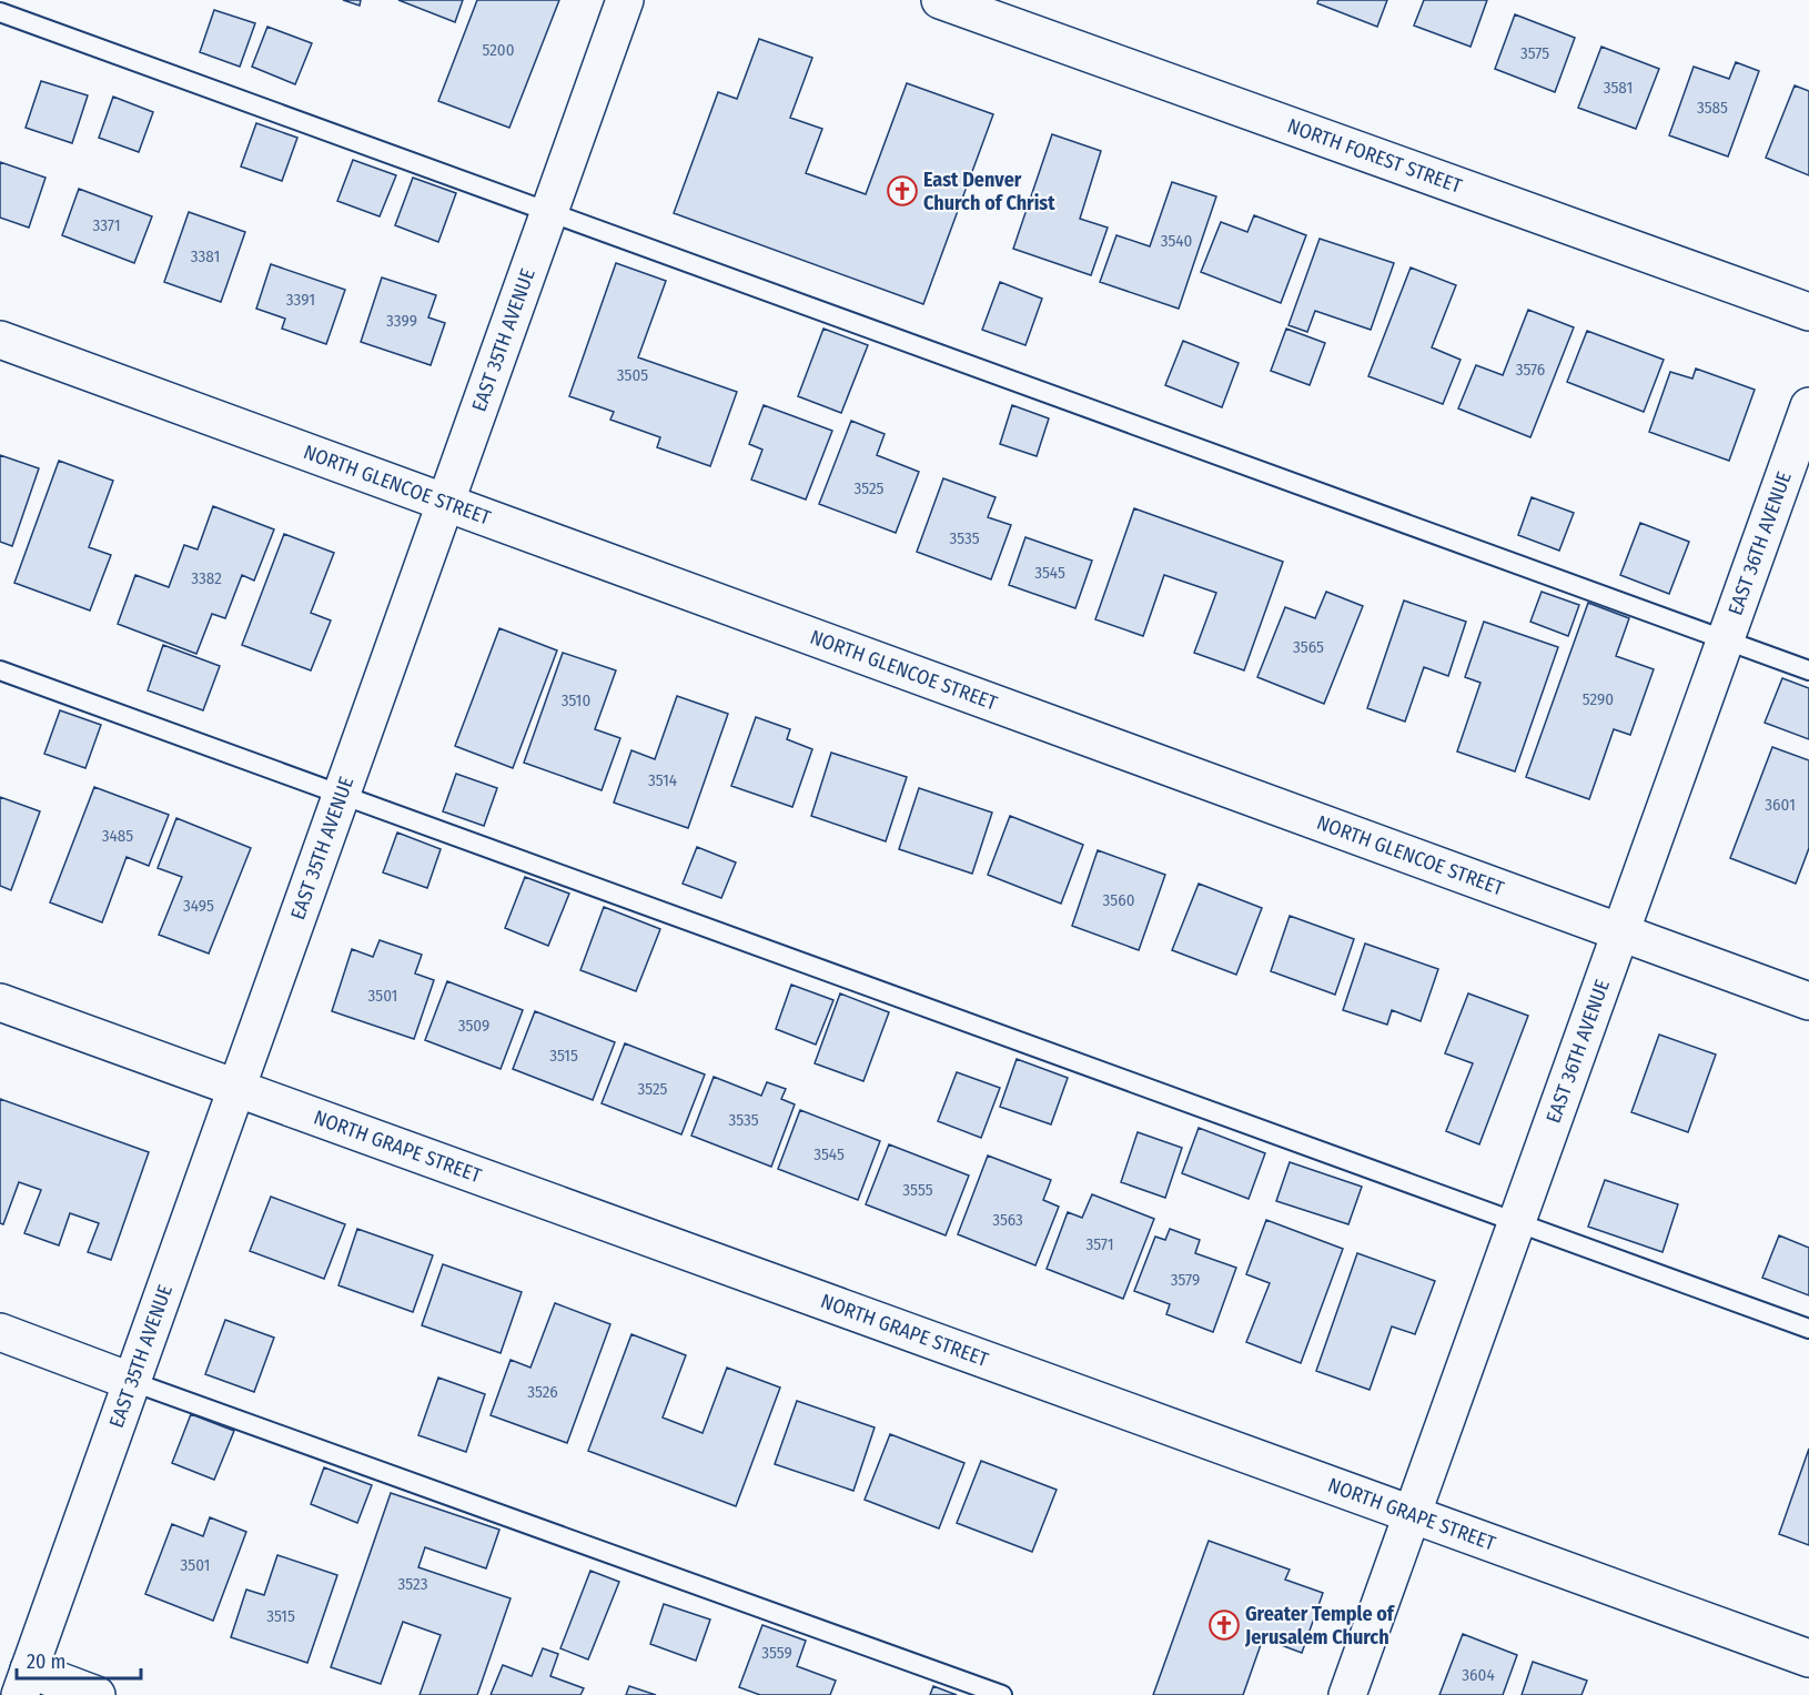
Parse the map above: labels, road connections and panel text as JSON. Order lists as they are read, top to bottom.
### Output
{
  "streets": {
    "street": [
      "NORTH FOREST STREET",
      "EAST 35TH AVENUE",
      "NORTH GLENCOE STREET",
      "EAST 36TH AVENUE",
      "NORTH GRAPE STREET"
    ]
  },
  "crossings": [
    ["EAST 35TH AVENUE", "NORTH GLENCOE STREET"],
    ["EAST 35TH AVENUE", "NORTH GRAPE STREET"],
    ["NORTH GLENCOE STREET", "EAST 36TH AVENUE"],
    ["EAST 36TH AVENUE", "NORTH GRAPE STREET"]
  ],
  "places": {
    "church": ["East Denver Church of Christ", "Greater Temple of Jerusalem Church"]
  },
  "house_numbers": [
    "5200",
    "3575",
    "3581",
    "3585",
    "3371",
    "3540",
    "3381",
    "3391",
    "3399",
    "3576",
    "3505",
    "3525",
    "3535",
    "3545",
    "3382",
    "3565",
    "5290",
    "3510",
    "3514",
    "3601",
    "3485",
    "3560",
    "3495",
    "3501",
    "3509",
    "3515",
    "3525",
    "3535",
    "3545",
    "3555",
    "3563",
    "3571",
    "3579",
    "3526",
    "3501",
    "3523",
    "3515",
    "3559",
    "3604"
  ],
  "scale_bar": "20 m"
}
